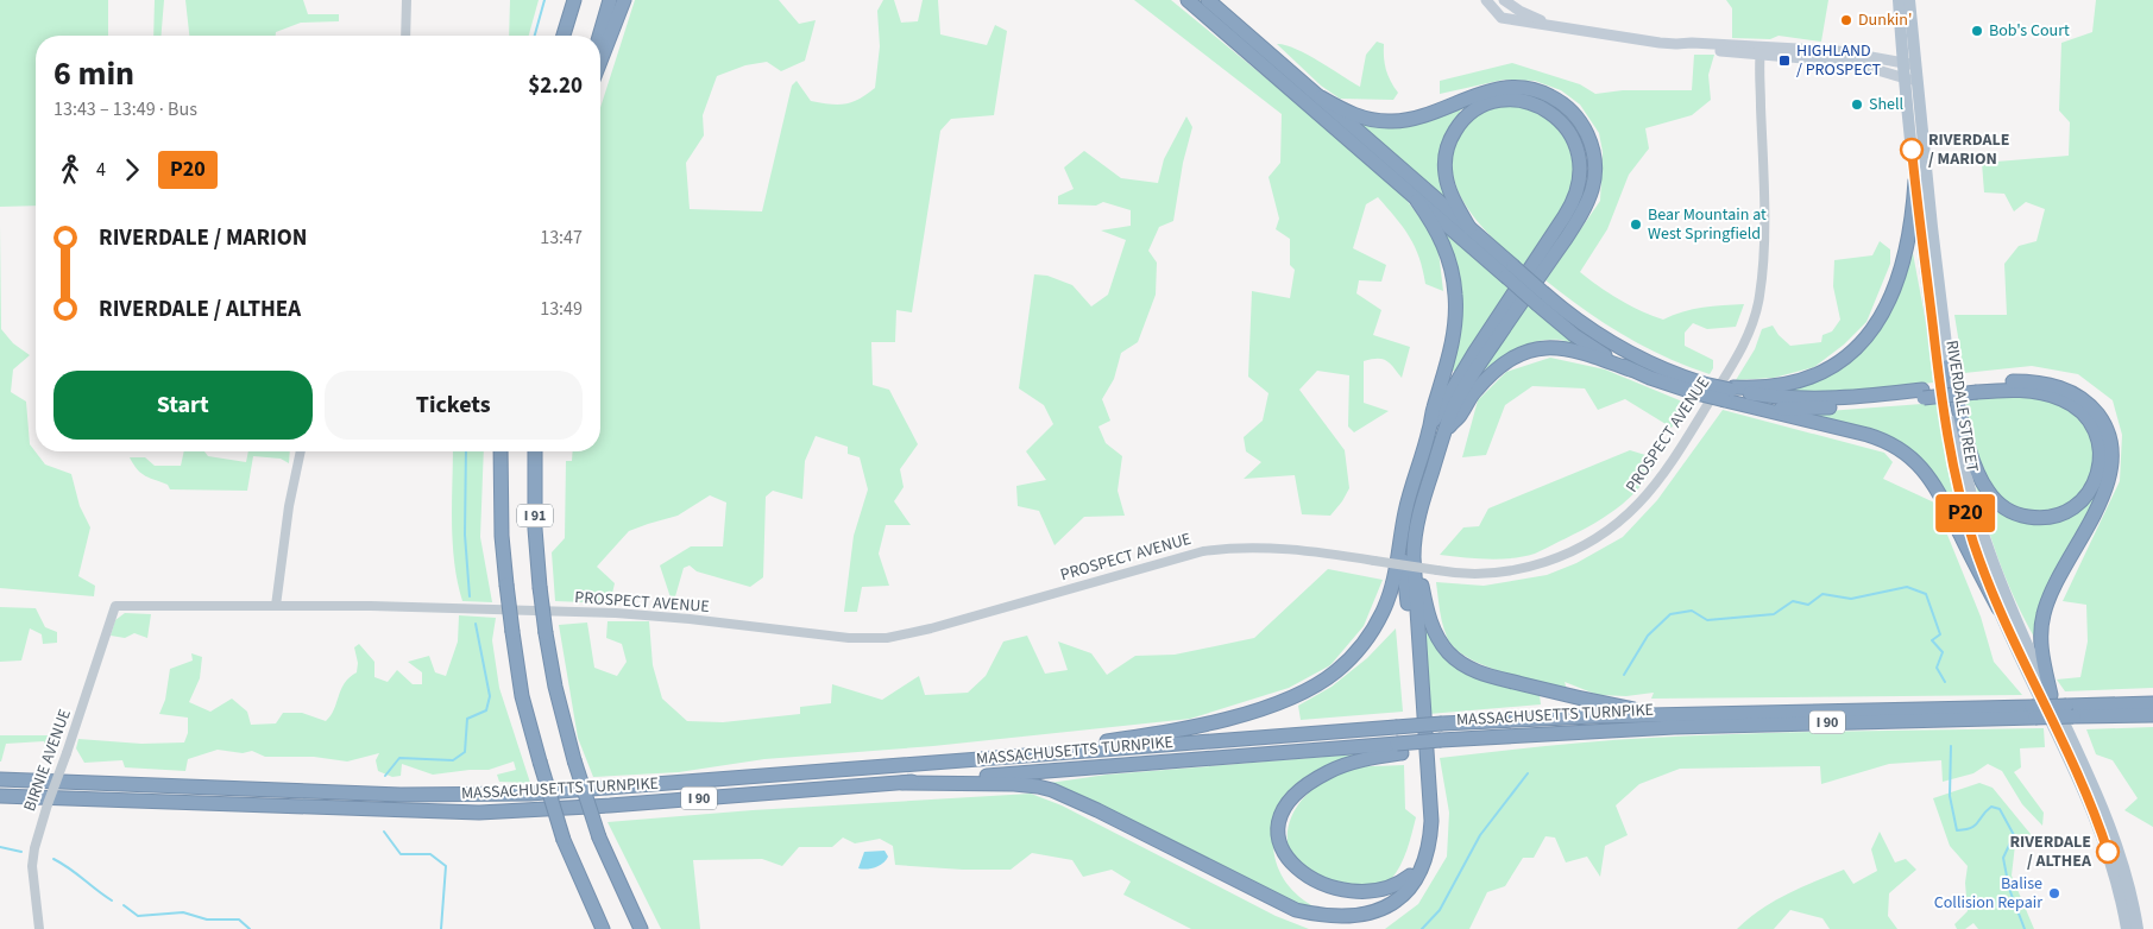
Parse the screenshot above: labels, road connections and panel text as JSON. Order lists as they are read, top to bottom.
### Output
{
  "streets": {
    "highway": ["I 91", "MASSACHUSETTS TURNPIKE", "I 90"],
    "main road": ["RIVERDALE STREET"],
    "street": ["PROSPECT AVENUE", "BIRNIE AVENUE"]
  },
  "crossings": [
    ["PROSPECT AVENUE", "BIRNIE AVENUE"]
  ],
  "places": {
    "other": [
      "Dunkin'",
      "Bob's Court",
      "Shell",
      "RIVERDALE / MARION",
      "Bear Mountain at West Springfield",
      "RIVERDALE / ALTHEA",
      "Balise Collision Repair"
    ],
    "transit": ["HIGHLAND / PROSPECT"]
  },
  "lines": ["bus line P20"],
  "page": {
    "on_map": "P20",
    "heading": ["6 min", "13:43 – 13:49 · Bus", "$2.20"],
    "legs": ["4", "P20"],
    "list": [
      {
        "name": "RIVERDALE / MARION",
        "value": "13:47"
      },
      {
        "name": "RIVERDALE / ALTHEA",
        "value": "13:49"
      }
    ],
    "buttons": ["Start", "Tickets"]
  }
}
